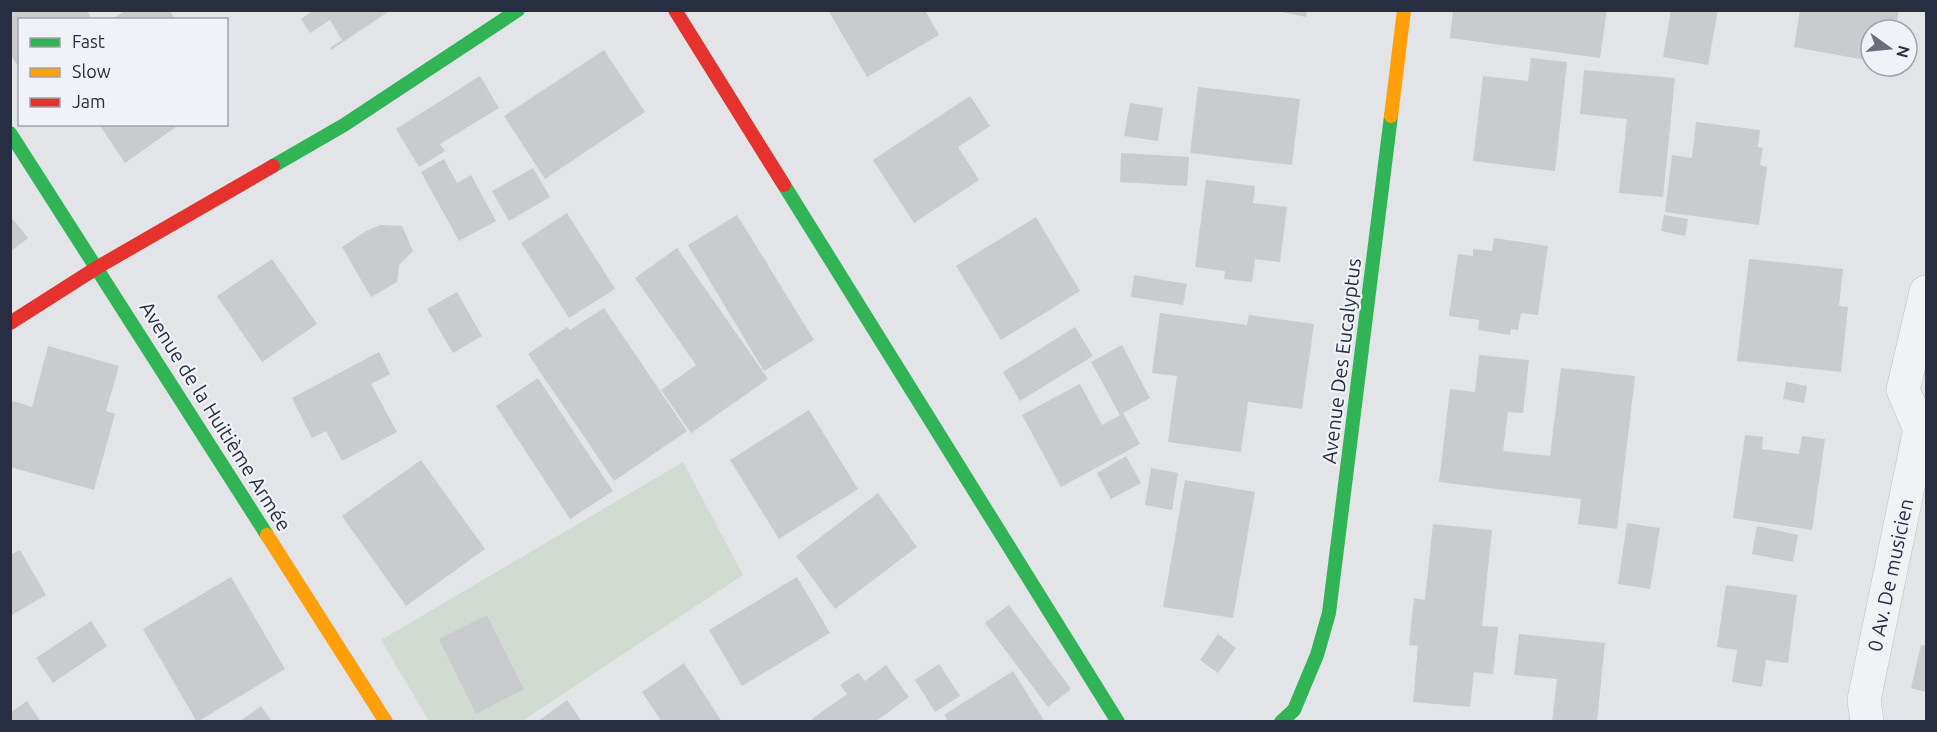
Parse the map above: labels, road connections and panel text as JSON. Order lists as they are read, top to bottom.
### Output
{
  "streets": {
    "street": ["Avenue Des Eucalyptus", "Avenue de la Huitième Armée", "0 Av. De musicien"]
  },
  "legend": ["Fast", "Slow", "Jam"],
  "north": "right"
}
